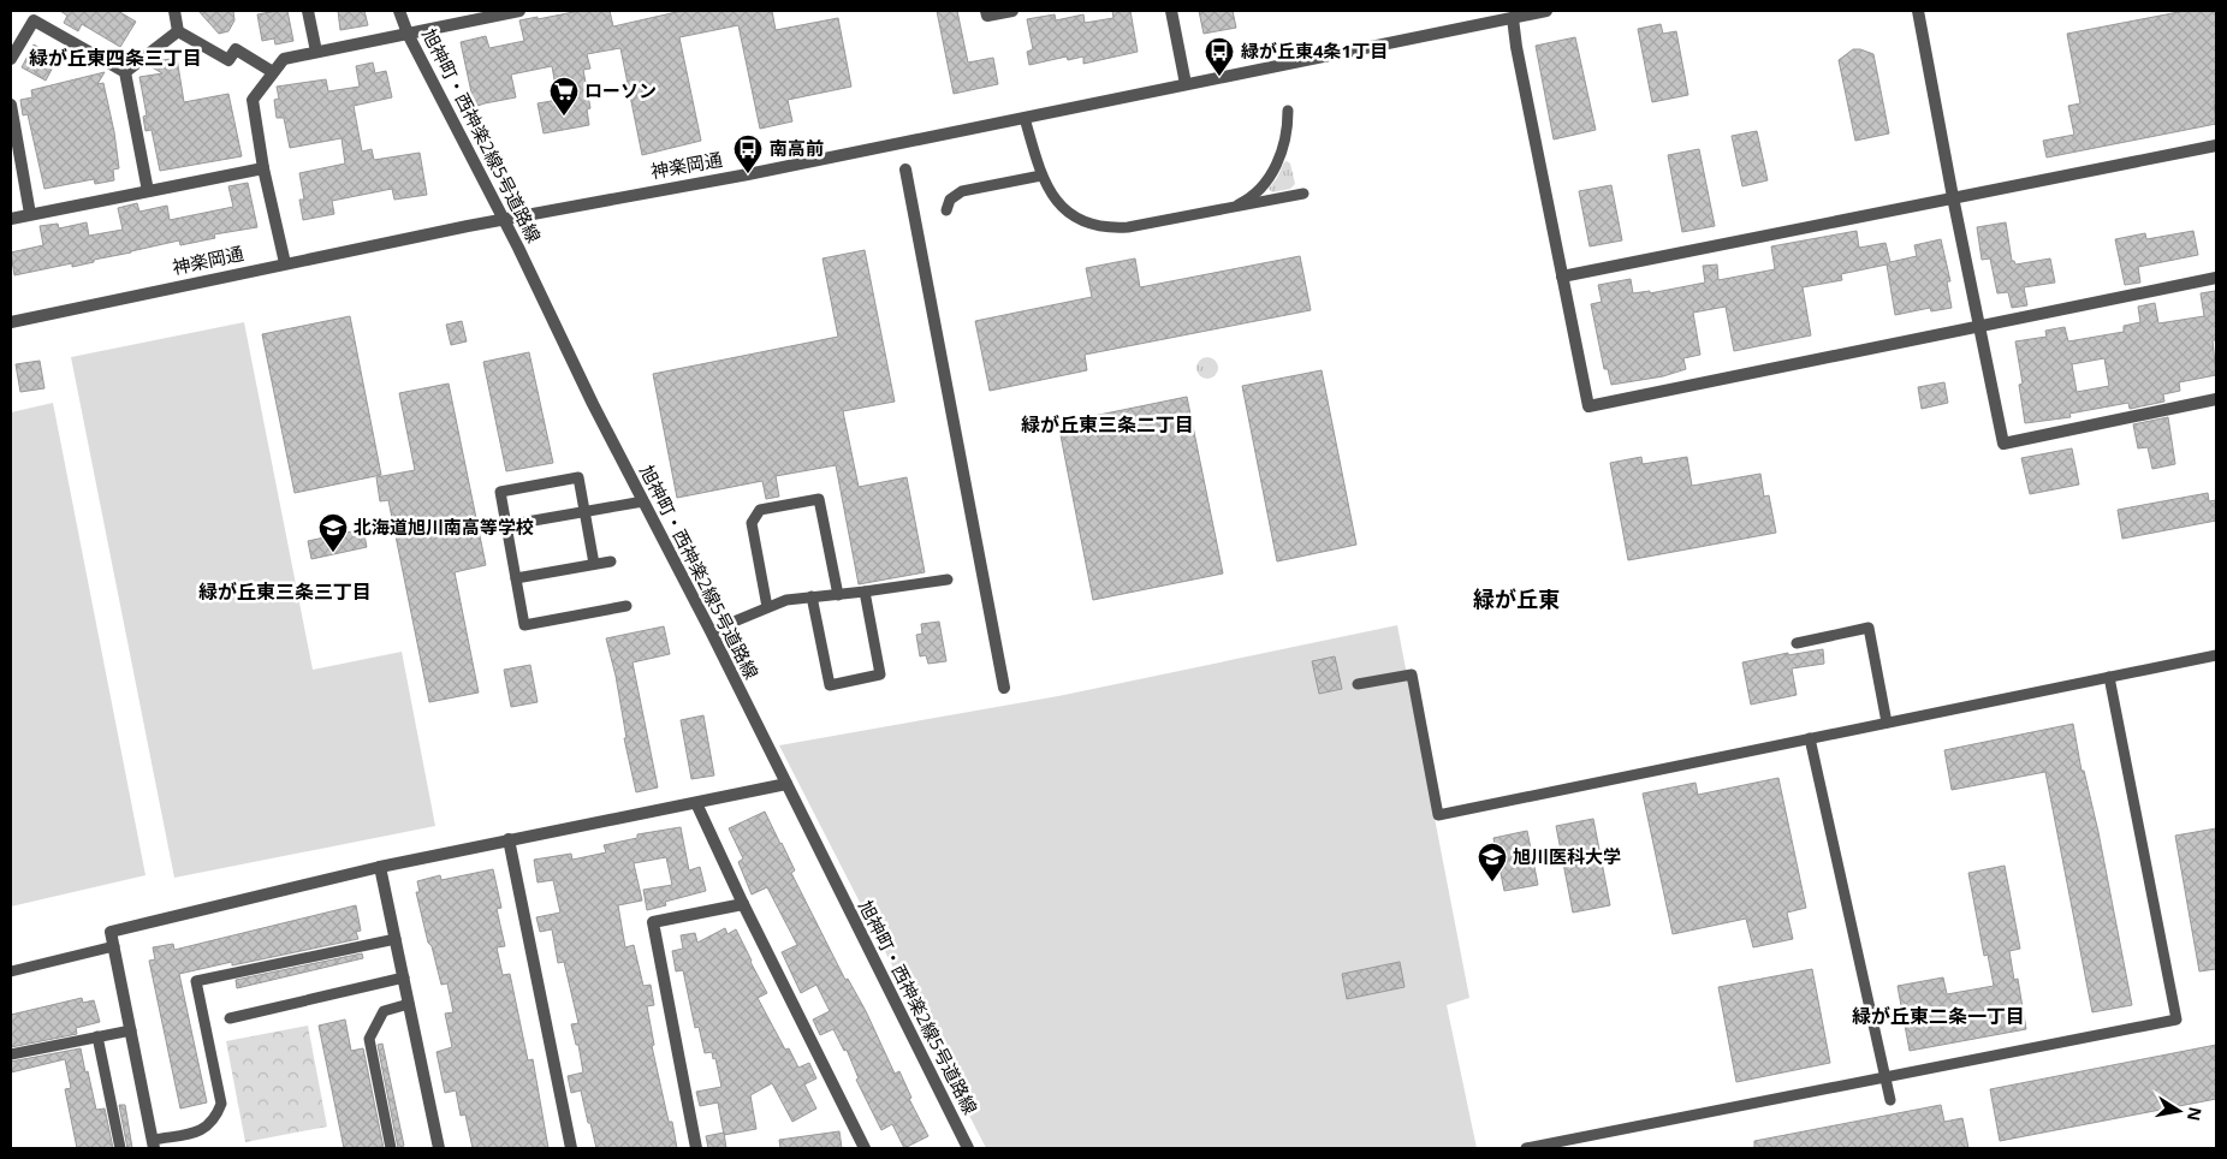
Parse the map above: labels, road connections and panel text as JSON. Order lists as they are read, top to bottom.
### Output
{
  "streets": {
    "street": ["旭神町・西神楽2線5号道路線", "神楽岡通"]
  },
  "crossings": [
    ["旭神町・西神楽2線5号道路線", "神楽岡通"]
  ],
  "districts": [
    "緑が丘東四条三丁目",
    "緑が丘東三条二丁目",
    "緑が丘東三条三丁目",
    "緑が丘東",
    "緑が丘東二条一丁目"
  ],
  "places": {
    "bus stop": ["緑が丘東4条1丁目", "南高前"],
    "supermarket": ["ローソン"],
    "school or university": ["北海道旭川南高等学校", "旭川医科大学"]
  },
  "north": "right"
}
